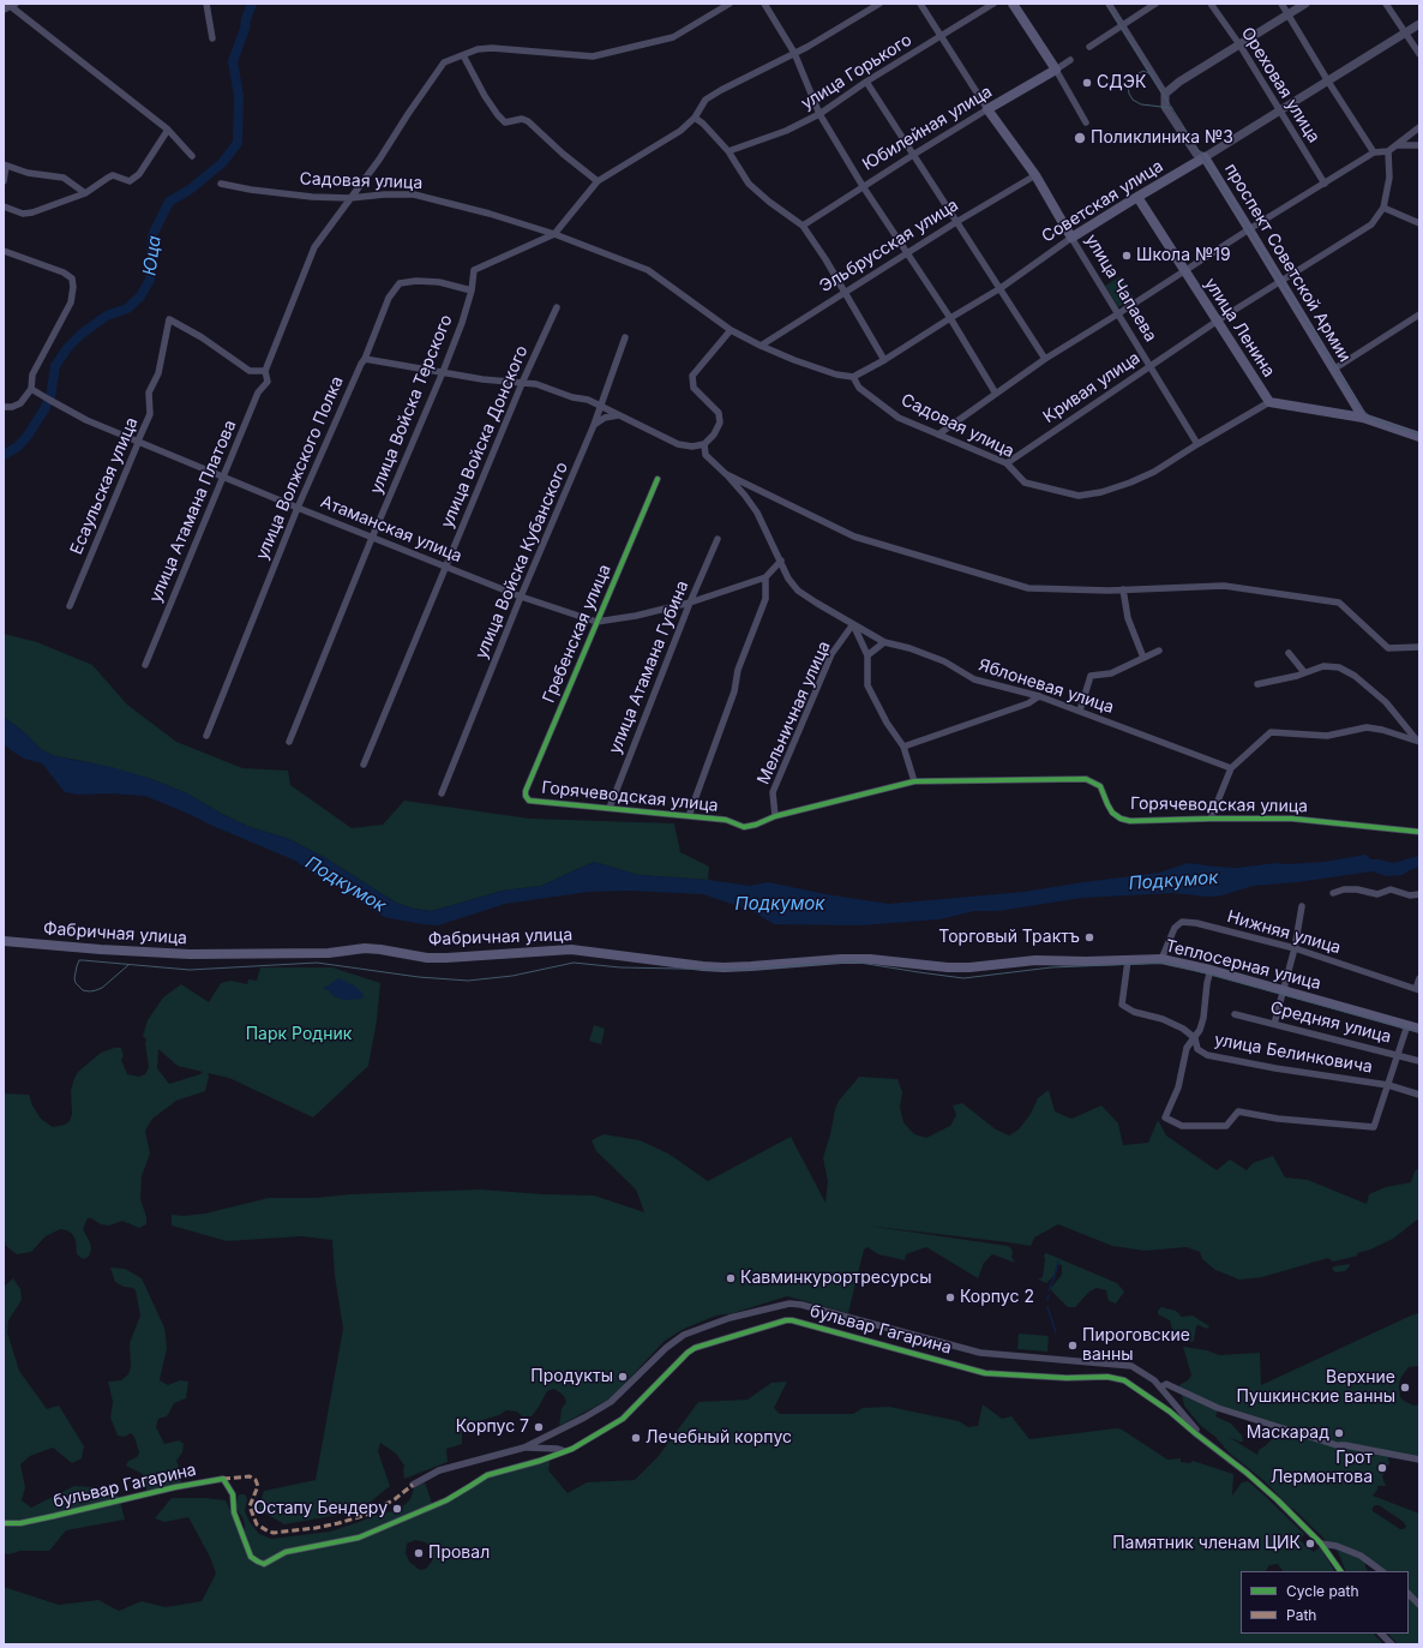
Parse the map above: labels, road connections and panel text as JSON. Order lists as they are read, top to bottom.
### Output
{
  "streets": {
    "main road": [
      "Юбилейная улица",
      "Советская улица",
      "проспект Советской Армии",
      "улица Чапаева",
      "улица Ленина",
      "Фабричная улица",
      "Теплосерная улица"
    ],
    "street": [
      "улица Горького",
      "Ореховая улица",
      "Садовая улица",
      "Эльбрусская улица",
      "Кривая улица",
      "улица Войска Терского",
      "улица Войска Донского",
      "улица Волжского Полка",
      "Есаульская улица",
      "улица Атамана Платова",
      "Атаманская улица",
      "улица Войска Кубанского",
      "Гребенская улица",
      "улица Атамана Губина",
      "Яблоневая улица",
      "Мельничная улица",
      "Горячеводская улица",
      "Нижняя улица",
      "Средняя улица",
      "улица Белинковича",
      "бульвар Гагарина"
    ]
  },
  "crossings": [
    ["улица Горького", "улица Чапаева"],
    ["Ореховая улица", "Советская улица"],
    ["Юбилейная улица", "улица Чапаева"],
    ["Садовая улица", "Советская улица"],
    ["Садовая улица", "Эльбрусская улица"],
    ["Садовая улица", "улица Чапаева"],
    ["Садовая улица", "улица Ленина"],
    ["Садовая улица", "Кривая улица"],
    ["Советская улица", "проспект Советской Армии"],
    ["Советская улица", "улица Чапаева"],
    ["Советская улица", "улица Ленина"],
    ["Эльбрусская улица", "улица Чапаева"],
    ["проспект Советской Армии", "Кривая улица"],
    ["улица Чапаева", "Кривая улица"],
    ["улица Ленина", "Кривая улица"],
    ["улица Войска Терского", "улица Волжского Полка"],
    ["улица Войска Терского", "Атаманская улица"],
    ["улица Войска Донского", "Атаманская улица"],
    ["улица Волжского Полка", "Атаманская улица"],
    ["Есаульская улица", "улица Атамана Платова"],
    ["Есаульская улица", "Атаманская улица"],
    ["улица Атамана Платова", "Атаманская улица"],
    ["Атаманская улица", "улица Войска Кубанского"],
    ["Атаманская улица", "Гребенская улица"],
    ["Атаманская улица", "улица Атамана Губина"],
    ["Атаманская улица", "Яблоневая улица"],
    ["Гребенская улица", "Горячеводская улица"],
    ["улица Атамана Губина", "Горячеводская улица"],
    ["Яблоневая улица", "Мельничная улица"],
    ["Мельничная улица", "Горячеводская улица"],
    ["Нижняя улица", "Теплосерная улица"],
    ["Фабричная улица", "Теплосерная улица"],
    ["Теплосерная улица", "улица Белинковича"]
  ],
  "water": ["Юца", "Подкумок"],
  "parks": ["Парк Родник"],
  "places": [
    "СДЭК",
    "Поликлиника №3",
    "Школа №19",
    "Торговый Трактъ",
    "Кавминкурортресурсы",
    "Корпус 2",
    "Пироговские ванны",
    "Продукты",
    "Верхние Пушкинские ванны",
    "Корпус 7",
    "Маскарад",
    "Лечебный корпус",
    "Грот Лермонтова",
    "Остапу Бендеру",
    "Памятник членам ЦИК",
    "Провал"
  ],
  "legend": ["Cycle path", "Path"]
}
